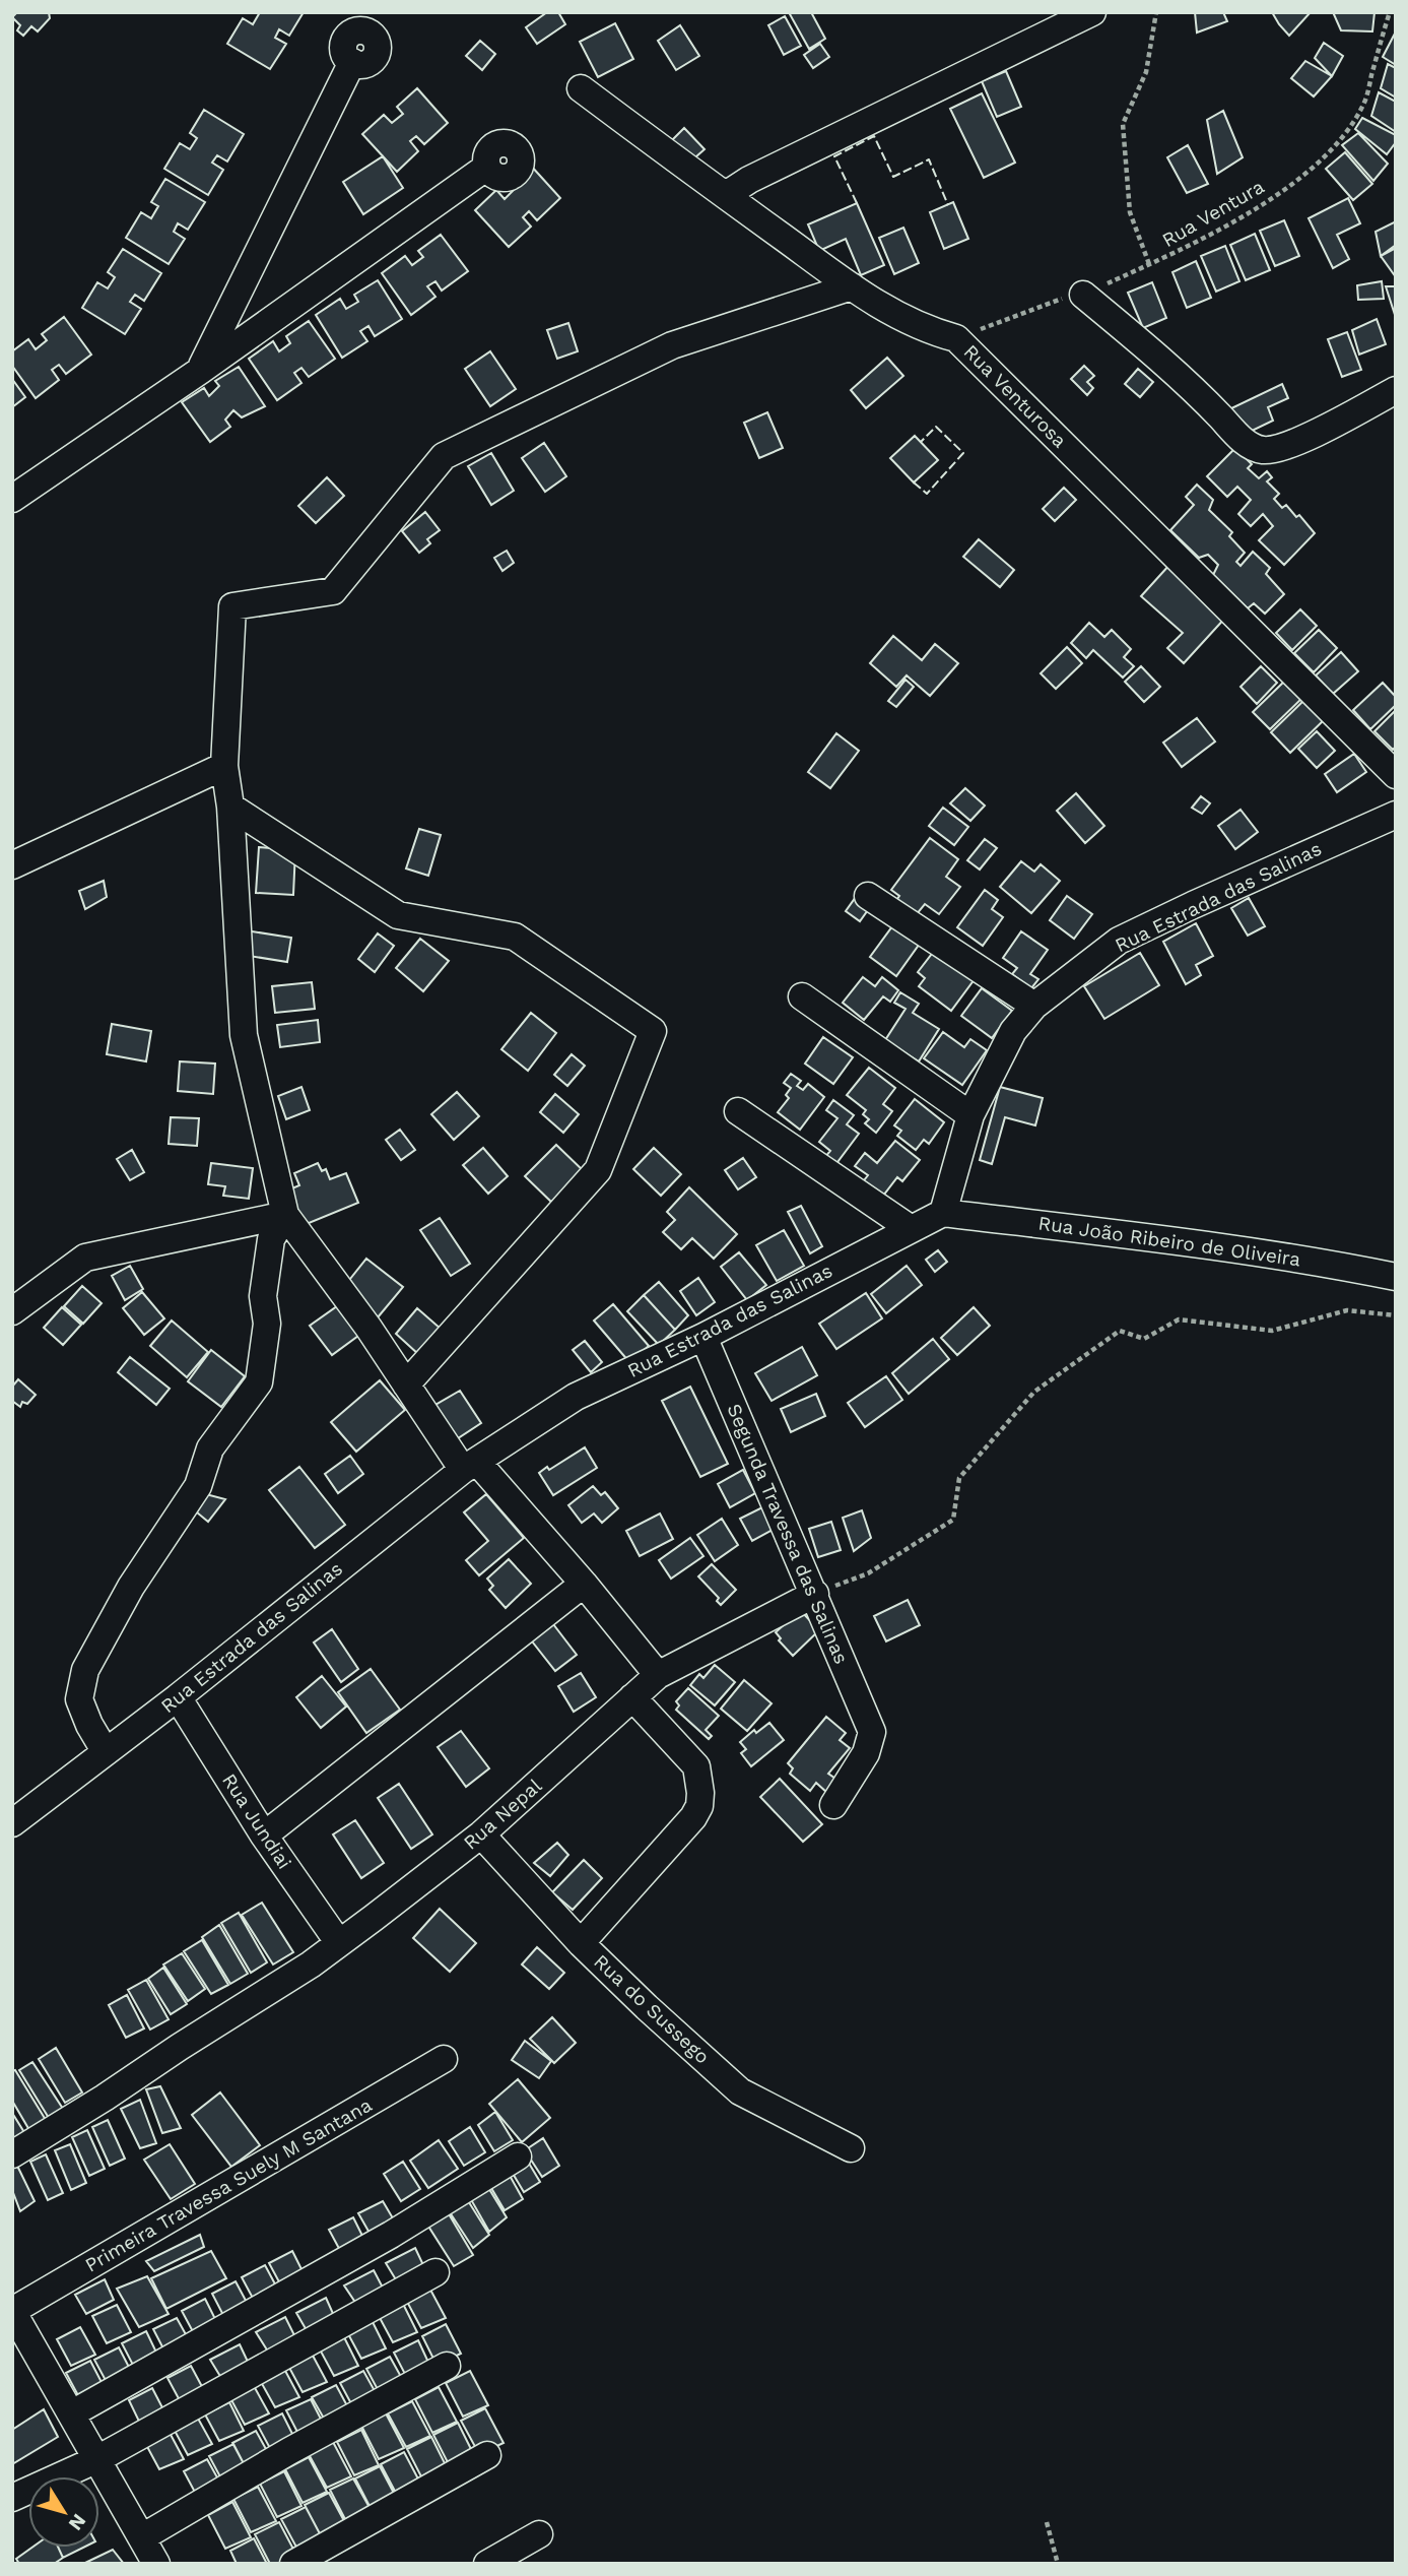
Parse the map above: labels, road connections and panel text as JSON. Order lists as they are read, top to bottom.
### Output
{
  "streets": {
    "street": [
      "Rua Venturosa",
      "Rua Estrada das Salinas",
      "Rua João Ribeiro de Oliveira",
      "Segunda Travessa das Salinas",
      "Rua Nepal",
      "Rua Jundiai",
      "Rua do Sussego",
      "Primeira Travessa Suely M Santana"
    ],
    "path": ["Rua Ventura"]
  },
  "crossings": [
    ["Rua Ventura", "Rua Venturosa"],
    ["Rua Estrada das Salinas", "Rua João Ribeiro de Oliveira"],
    ["Rua Estrada das Salinas", "Segunda Travessa das Salinas"],
    ["Rua Estrada das Salinas", "Rua Jundiai"],
    ["Rua Nepal", "Rua Jundiai"],
    ["Rua Nepal", "Rua do Sussego"]
  ],
  "north": "bottom right"
}
